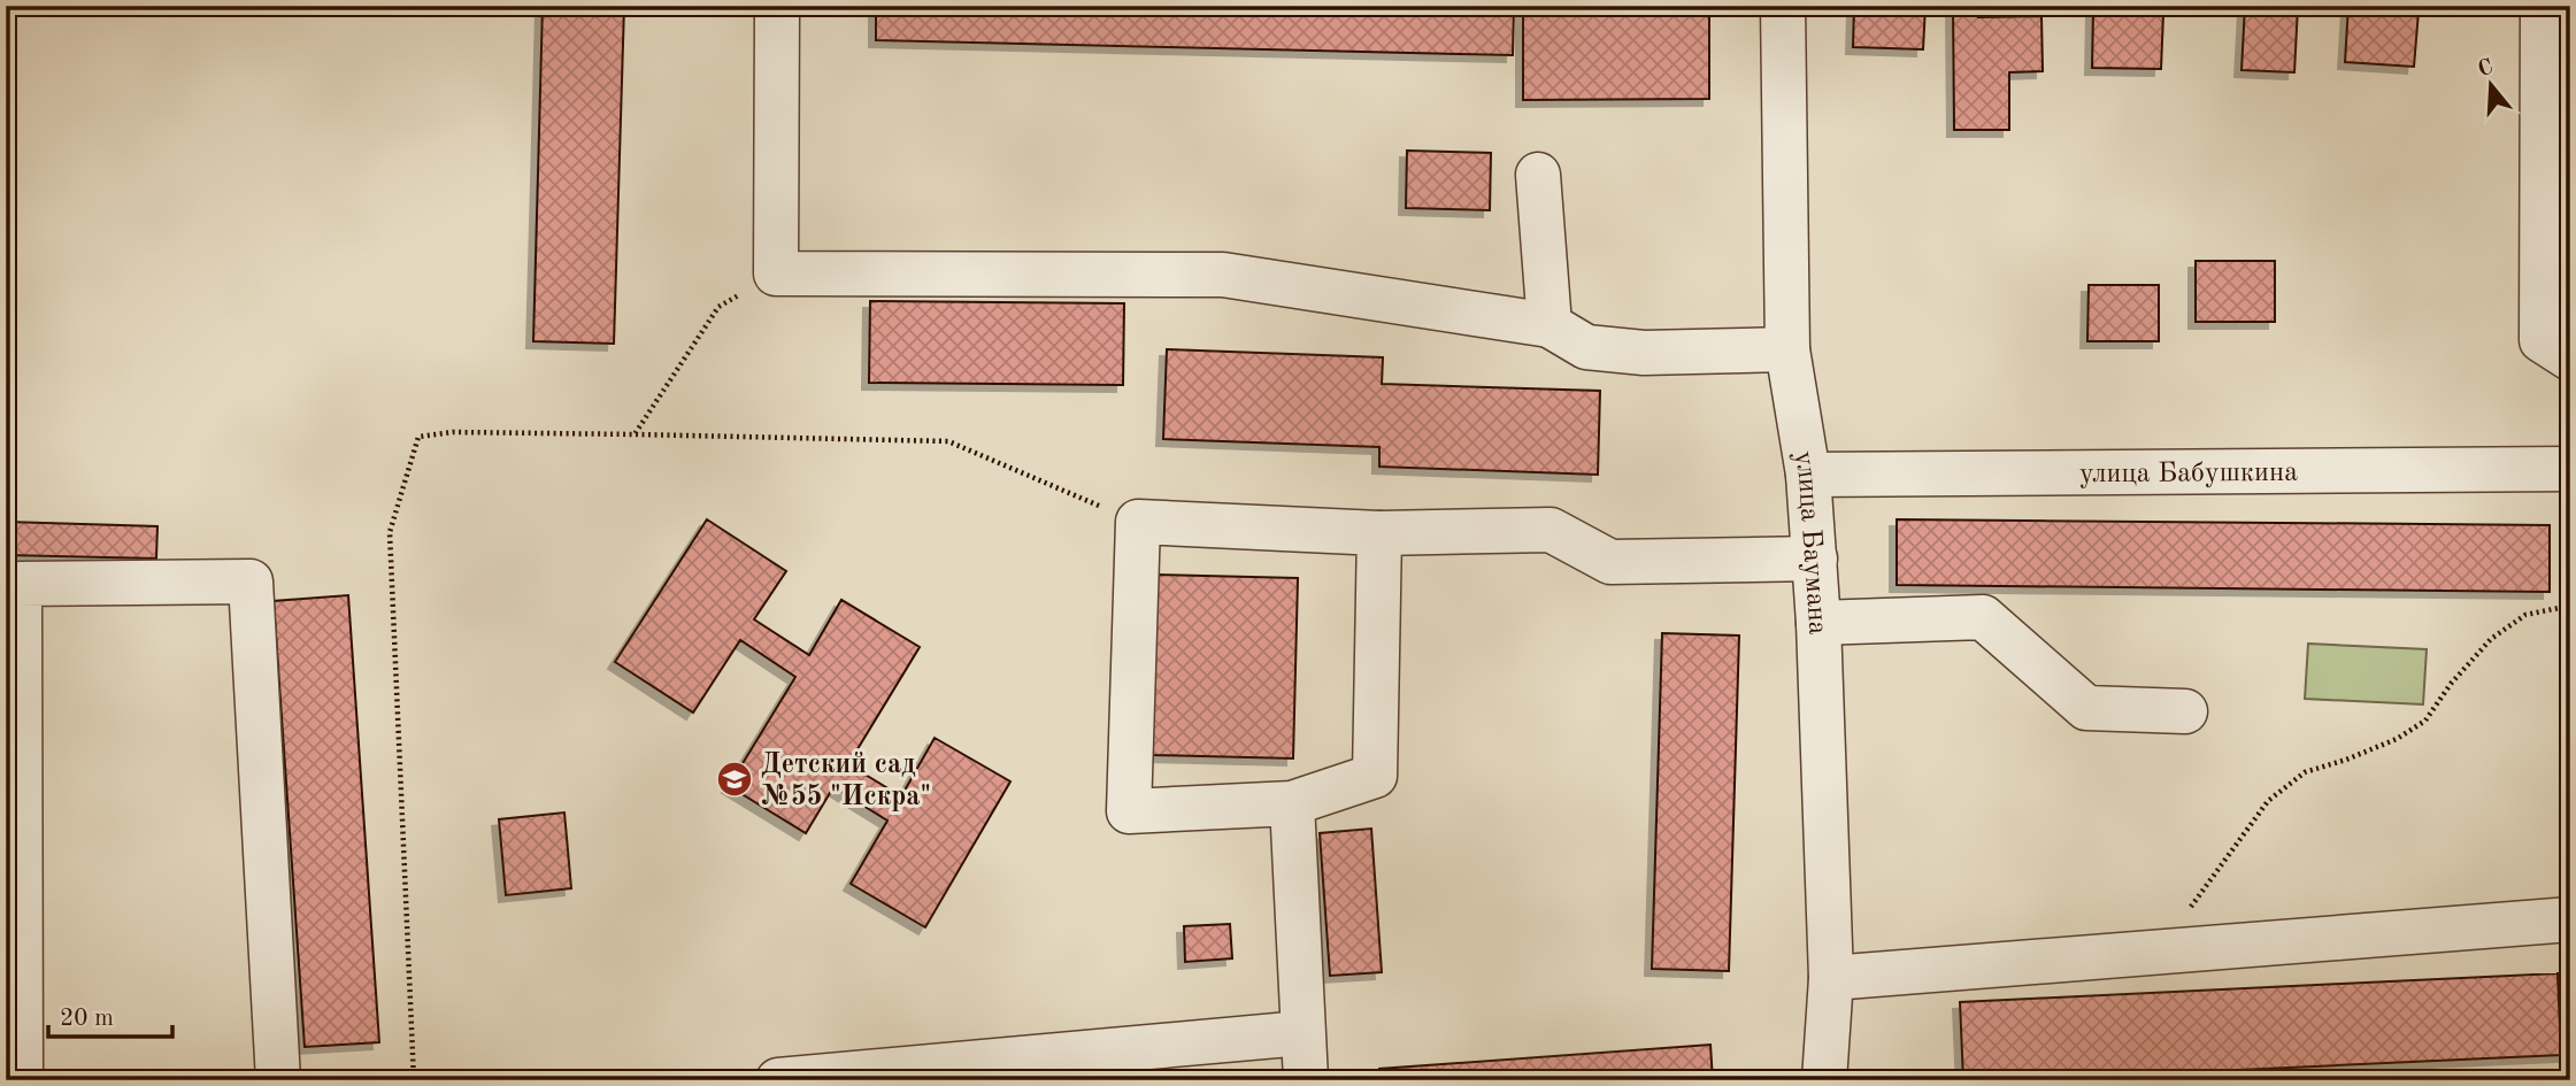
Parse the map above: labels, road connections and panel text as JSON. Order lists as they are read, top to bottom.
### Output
{
  "streets": {
    "street": ["улица Бабушкина", "улица Баумана"]
  },
  "crossings": [
    ["улица Бабушкина", "улица Баумана"]
  ],
  "places": {
    "school or university": ["Детский сад №55 \"Искра\""]
  },
  "scale_bar": "20 m",
  "north": "top"
}
